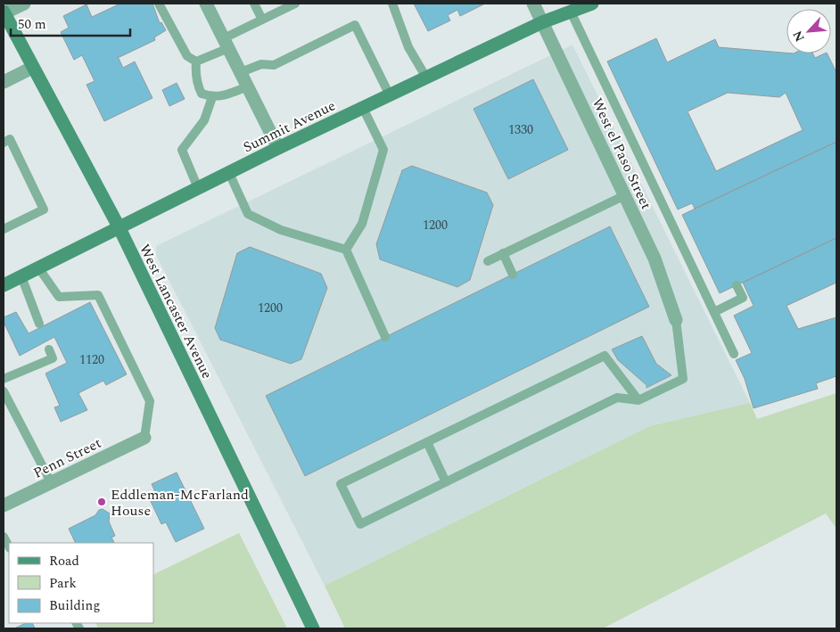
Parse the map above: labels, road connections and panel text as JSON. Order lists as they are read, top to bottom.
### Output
{
  "streets": {
    "main road": ["Summit Avenue", "West Lancaster Avenue"],
    "street": ["West el Paso Street", "Penn Street"]
  },
  "crossings": [
    ["Summit Avenue", "West el Paso Street"],
    ["Summit Avenue", "West Lancaster Avenue"]
  ],
  "places": ["Eddleman-McFarland House"],
  "house_numbers": [
    "1330",
    "1200",
    "1200",
    "1120"
  ],
  "legend": ["Road", "Park", "Building"],
  "scale_bar": "50 m",
  "north": "bottom left"
}
